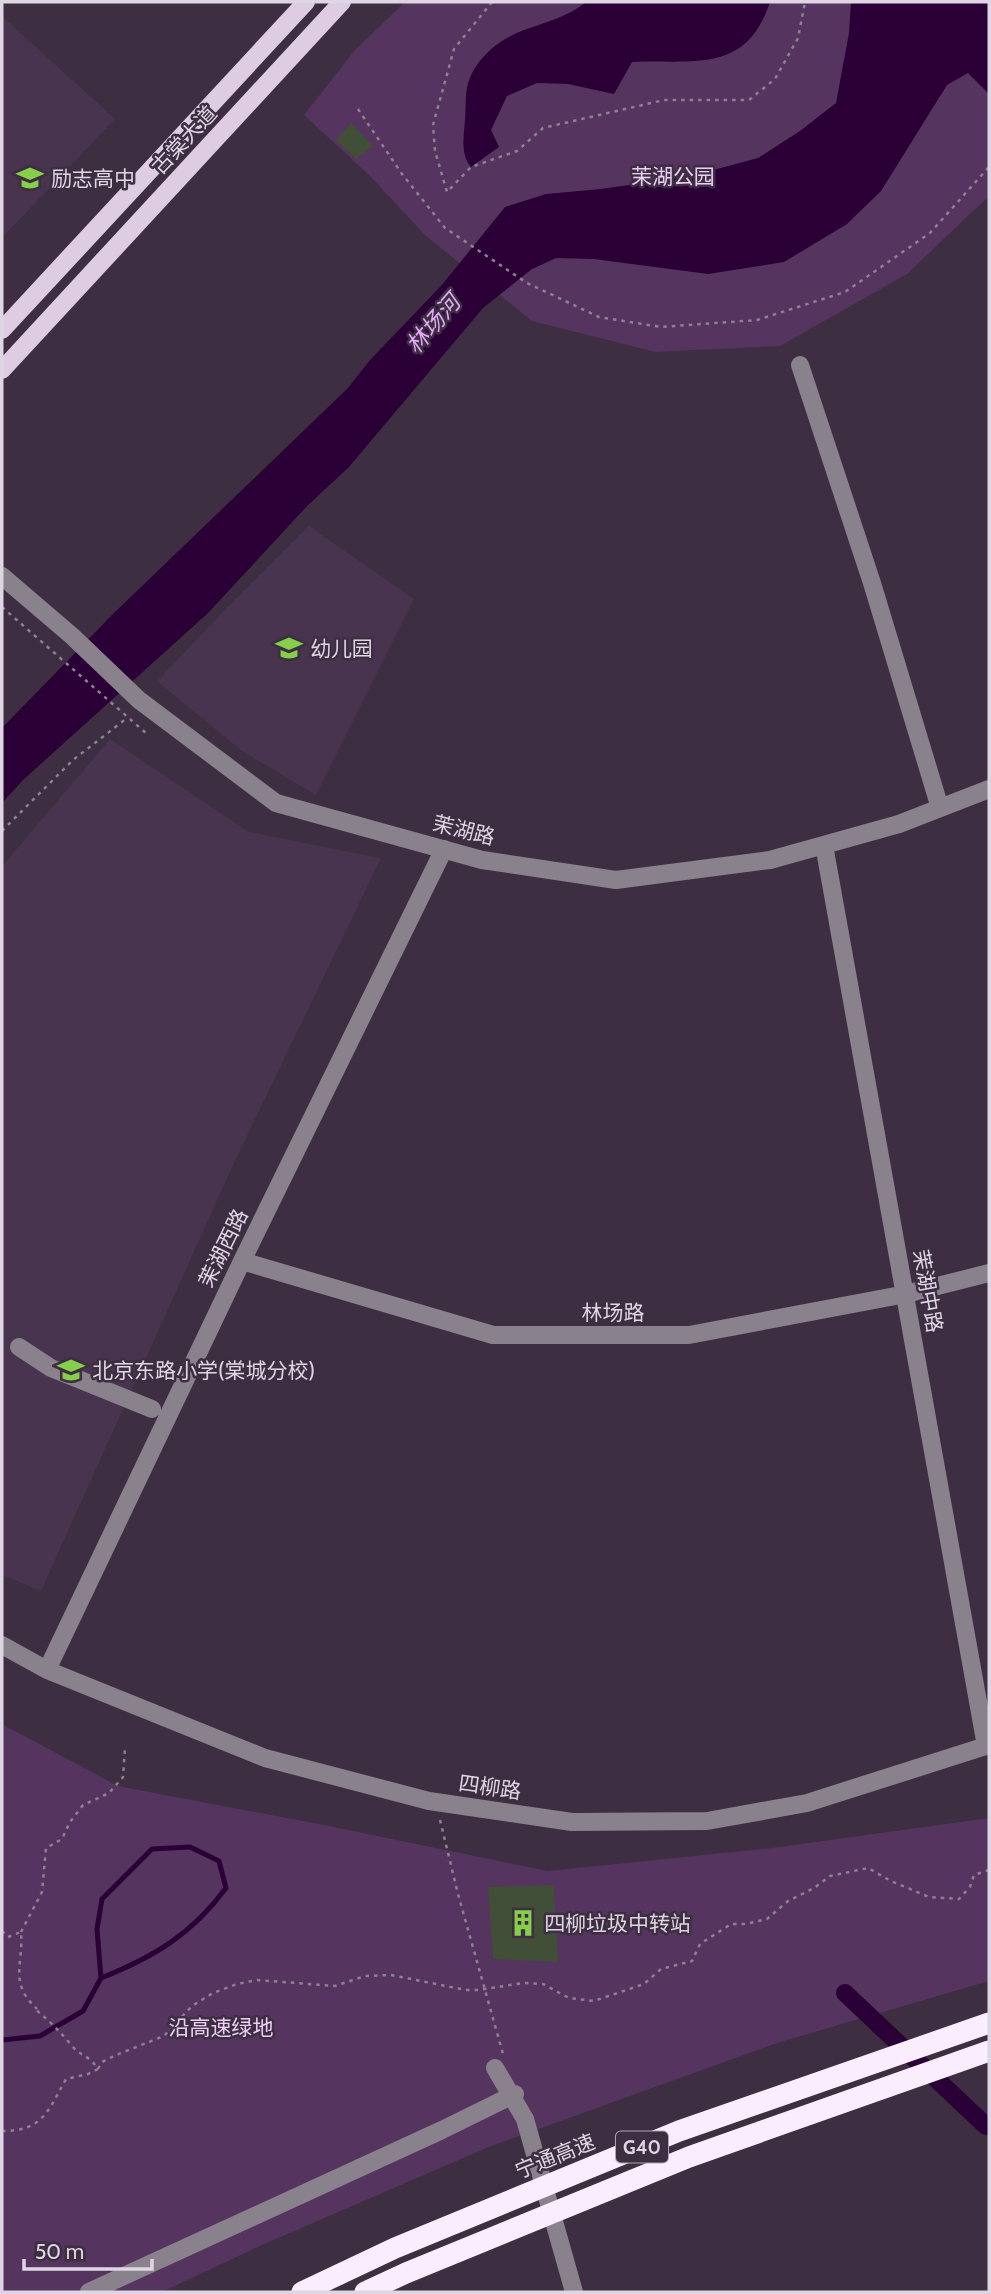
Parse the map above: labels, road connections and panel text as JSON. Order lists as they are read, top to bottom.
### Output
{
  "streets": {
    "highway": ["G40", "宁通高速"],
    "main road": ["古棠大道"],
    "street": [
      "茉湖路",
      "茉湖西路",
      "茉湖中路",
      "林场路",
      "四柳路"
    ]
  },
  "crossings": [
    ["茉湖路", "茉湖西路"],
    ["茉湖路", "茉湖中路"],
    ["茉湖西路", "林场路"],
    ["茉湖西路", "四柳路"],
    ["茉湖中路", "林场路"],
    ["茉湖中路", "四柳路"]
  ],
  "water": ["林场河"],
  "parks": ["茉湖公园", "沿高速绿地"],
  "places": {
    "school or university": ["励志高中", "幼儿园", "北京东路小学(棠城分校)"],
    "building": ["四柳垃圾中转站"]
  },
  "scale_bar": "50 m"
}
